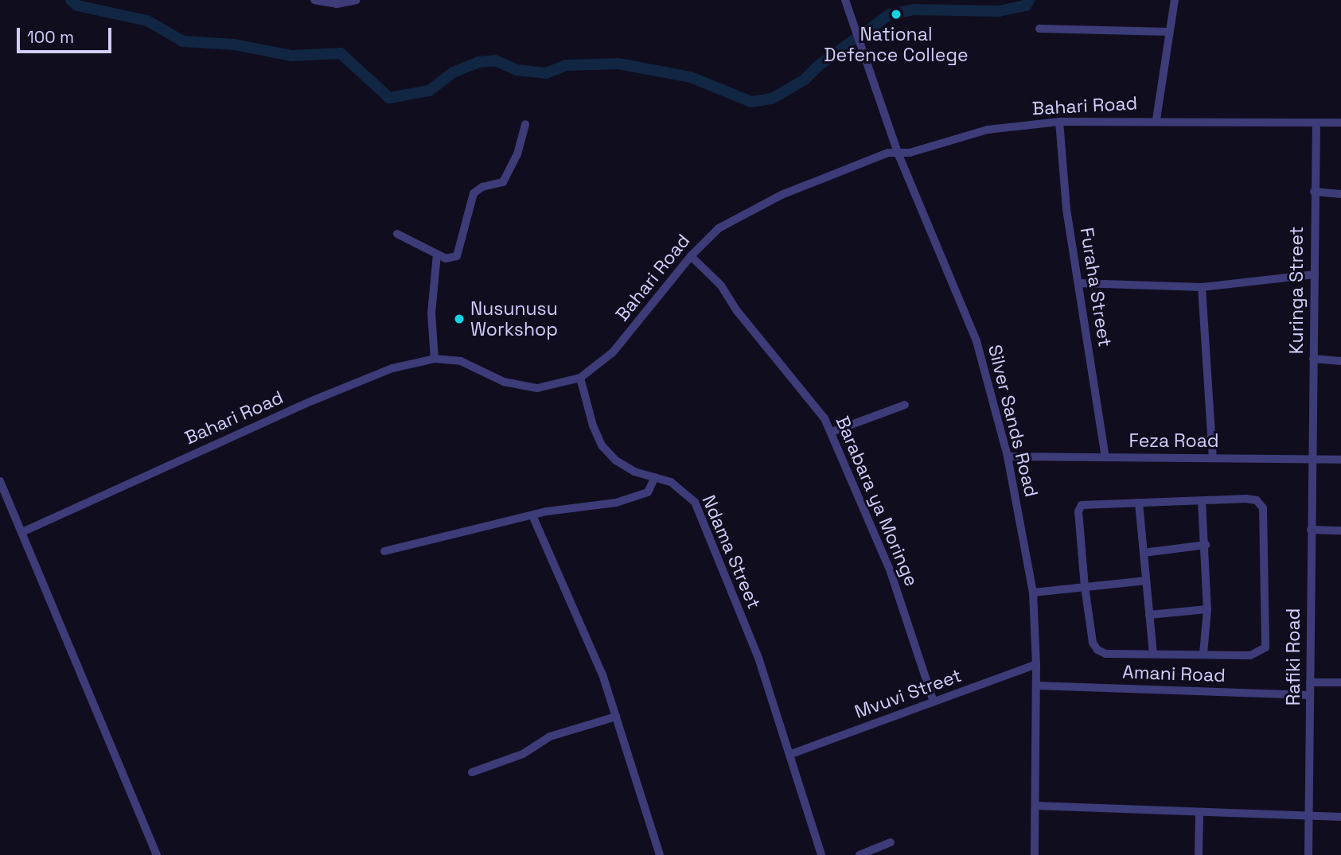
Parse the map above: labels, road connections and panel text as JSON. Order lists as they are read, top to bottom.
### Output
{
  "streets": {
    "street": [
      "Bahari Road",
      "Furaha Street",
      "Kuringa Street",
      "Silver Sands Road",
      "Feza Road",
      "Barabara ya Moringe",
      "Ndama Street",
      "Rafiki Road",
      "Amani Road",
      "Mvuvi Street"
    ]
  },
  "crossings": [
    ["Bahari Road", "Furaha Street"],
    ["Bahari Road", "Kuringa Street"],
    ["Bahari Road", "Silver Sands Road"],
    ["Bahari Road", "Barabara ya Moringe"],
    ["Bahari Road", "Ndama Street"],
    ["Furaha Street", "Feza Road"],
    ["Kuringa Street", "Feza Road"],
    ["Kuringa Street", "Rafiki Road"],
    ["Silver Sands Road", "Feza Road"],
    ["Silver Sands Road", "Amani Road"],
    ["Silver Sands Road", "Mvuvi Street"],
    ["Feza Road", "Rafiki Road"],
    ["Barabara ya Moringe", "Mvuvi Street"],
    ["Ndama Street", "Mvuvi Street"],
    ["Rafiki Road", "Amani Road"]
  ],
  "places": ["National Defence College", "Nusunusu Workshop"],
  "scale_bar": "100 m"
}
